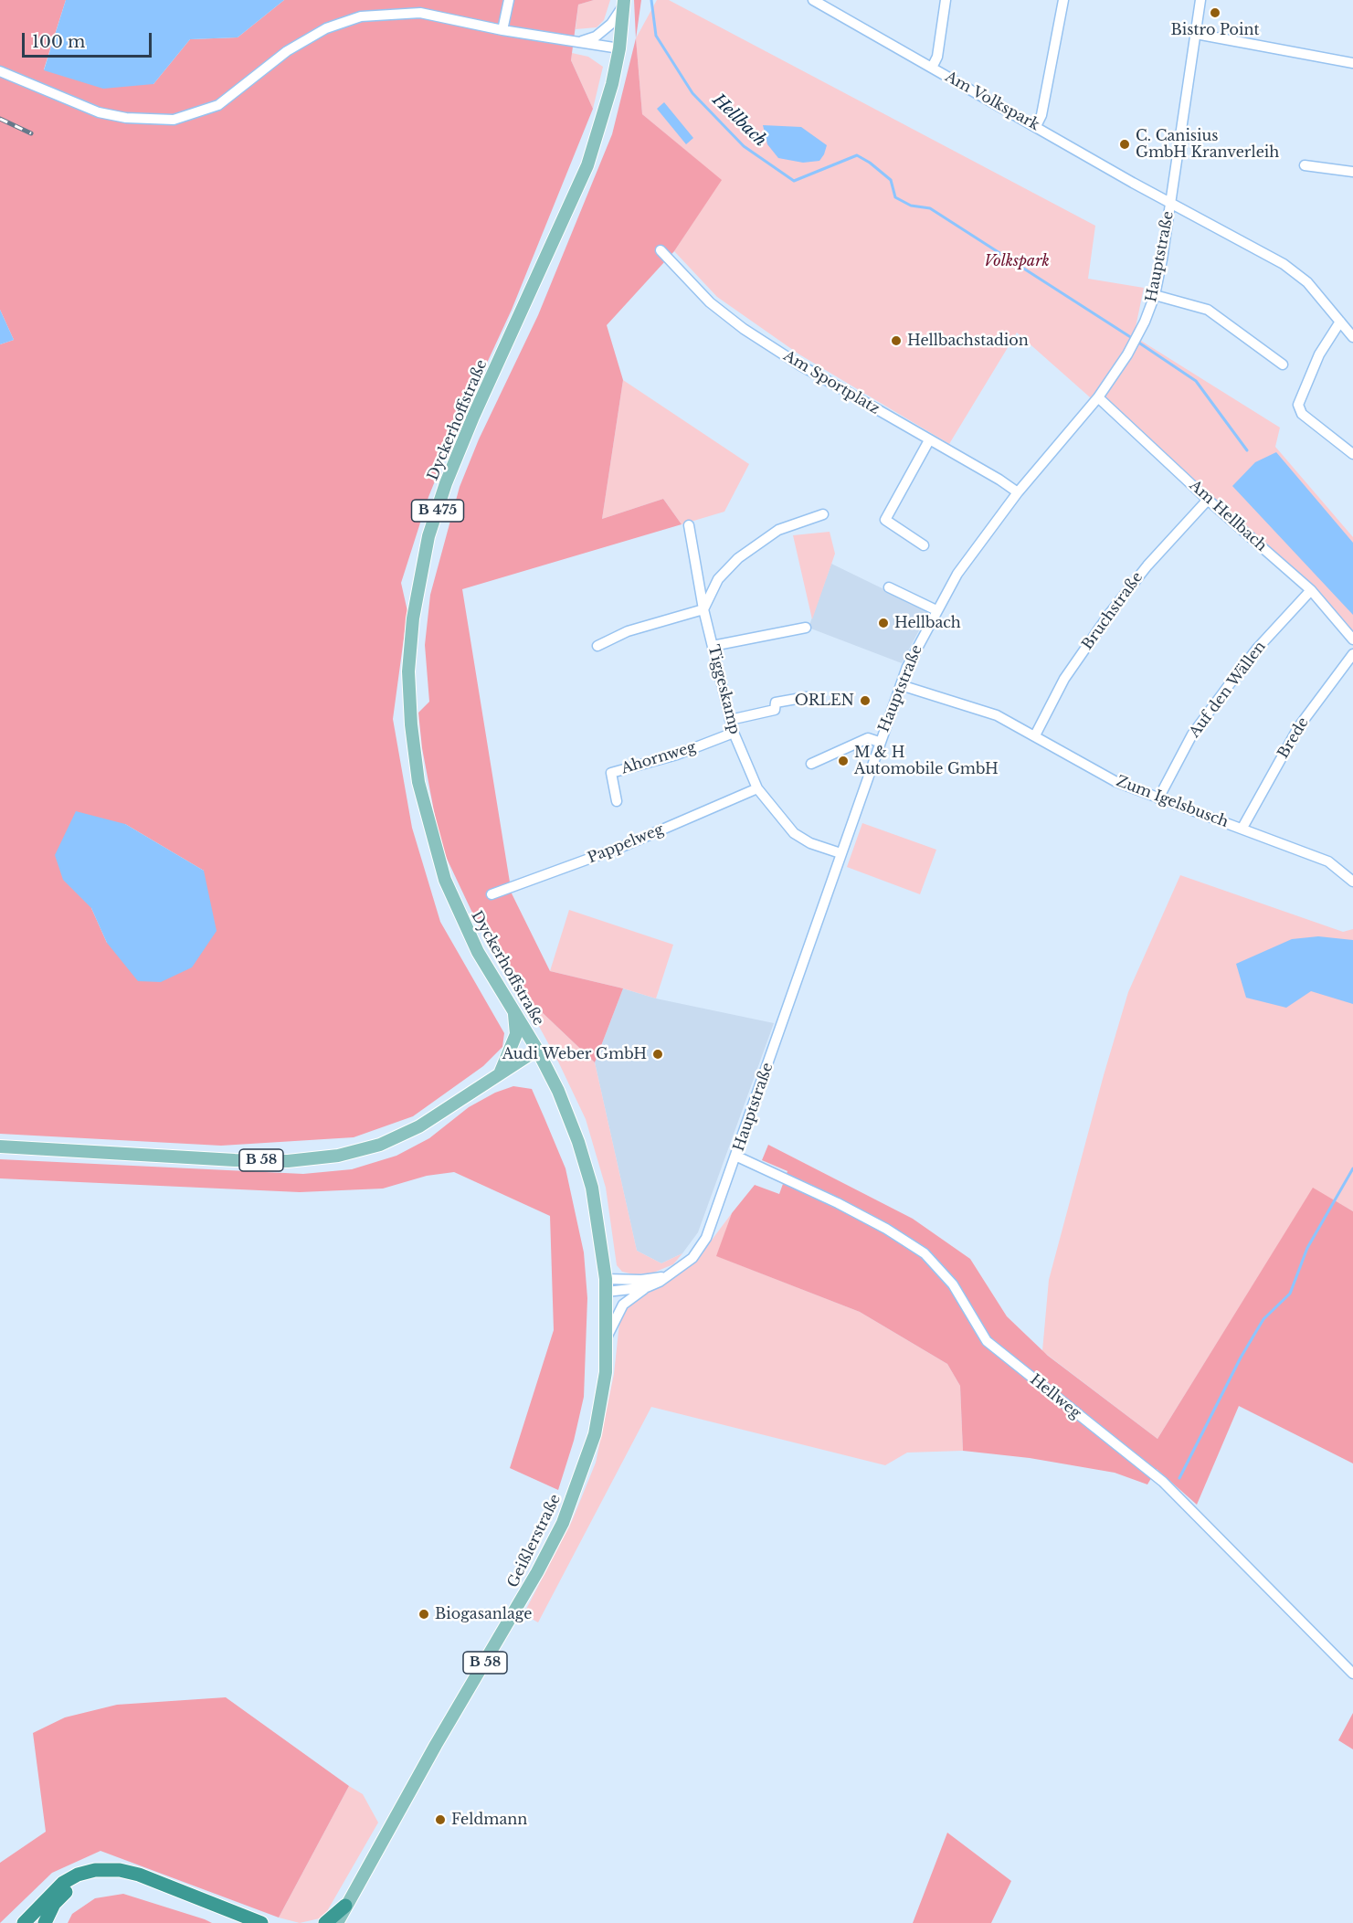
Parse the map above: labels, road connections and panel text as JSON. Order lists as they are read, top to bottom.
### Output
{
  "streets": {
    "main road": [
      "Dyckerhoffstraße",
      "B 475",
      "B 58",
      "Geißlerstraße"
    ],
    "street": [
      "Am Volkspark",
      "Hauptstraße",
      "Am Sportplatz",
      "Am Hellbach",
      "Bruchstraße",
      "Tiggeskamp",
      "Auf den Wällen",
      "Brede",
      "Ahornweg",
      "Zum Igelsbusch",
      "Pappelweg",
      "Hellweg"
    ]
  },
  "crossings": [
    ["Am Volkspark", "Hauptstraße"],
    ["Hauptstraße", "Am Sportplatz"],
    ["Hauptstraße", "Dyckerhoffstraße"],
    ["Hauptstraße", "Am Hellbach"],
    ["Hauptstraße", "Tiggeskamp"],
    ["Hauptstraße", "Zum Igelsbusch"],
    ["Hauptstraße", "Hellweg"],
    ["Hauptstraße", "Geißlerstraße"],
    ["Dyckerhoffstraße", "B 58"],
    ["Dyckerhoffstraße", "Geißlerstraße"],
    ["Am Hellbach", "Bruchstraße"],
    ["Am Hellbach", "Auf den Wällen"],
    ["Bruchstraße", "Zum Igelsbusch"],
    ["Tiggeskamp", "Ahornweg"],
    ["Tiggeskamp", "Pappelweg"],
    ["Auf den Wällen", "Zum Igelsbusch"],
    ["Brede", "Zum Igelsbusch"]
  ],
  "water": ["Hellbach"],
  "parks": ["Volkspark"],
  "places": [
    "Bistro Point",
    "C. Canisius GmbH Kranverleih",
    "Hellbachstadion",
    "Hellbach",
    "ORLEN",
    "M & H Automobile GmbH",
    "Audi Weber GmbH",
    "Biogasanlage",
    "Feldmann"
  ],
  "scale_bar": "100 m"
}
